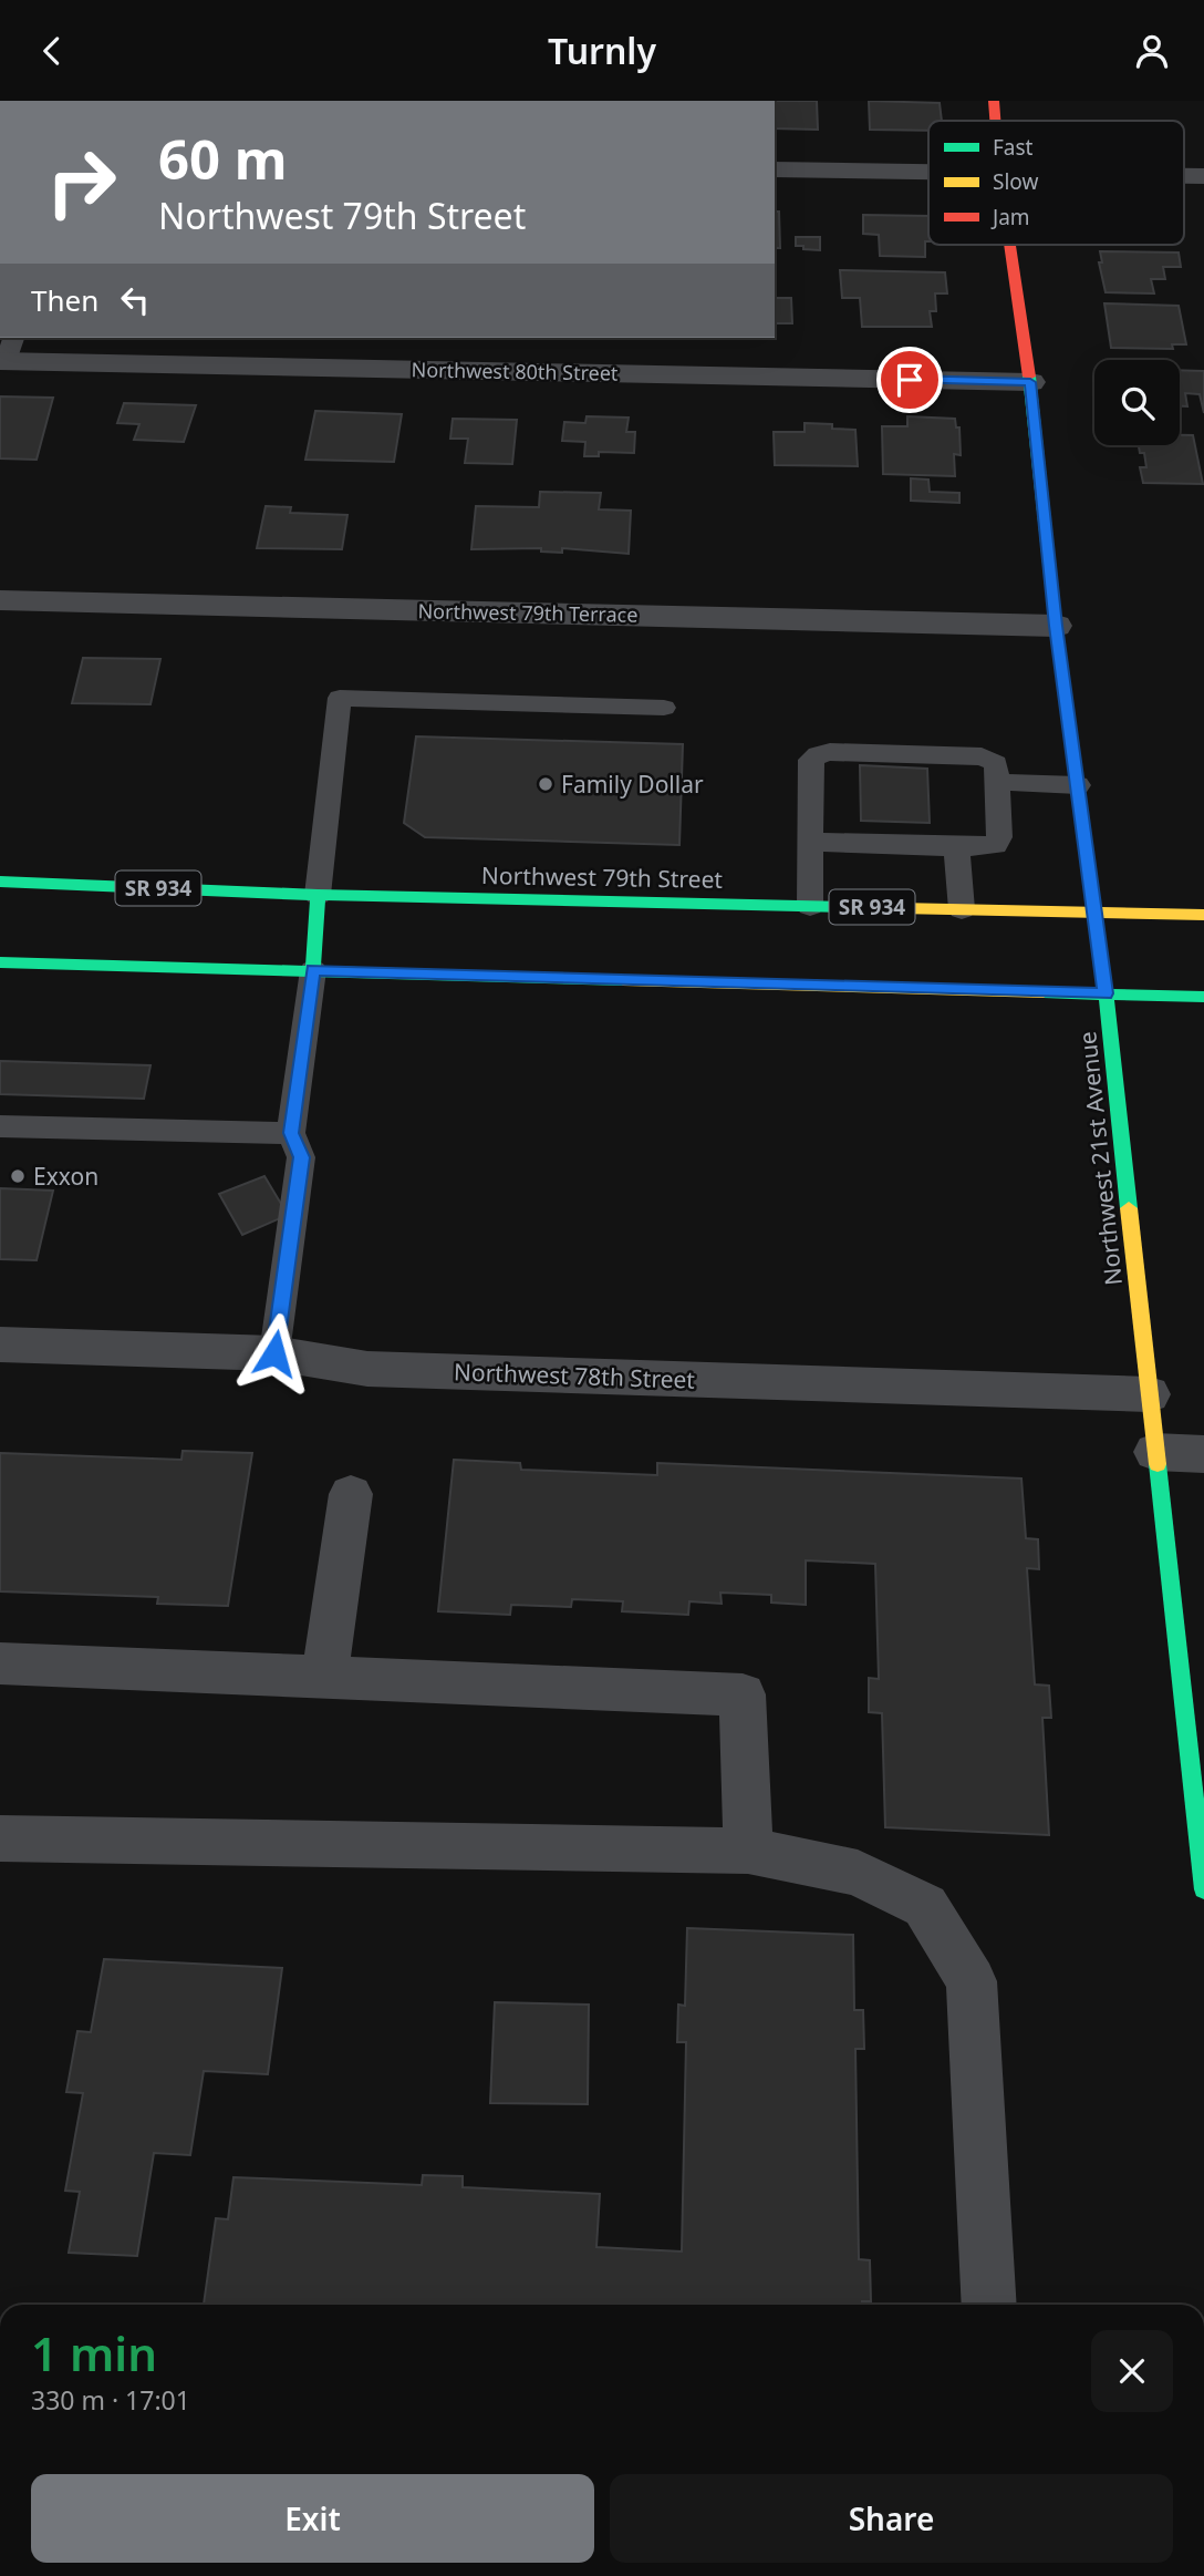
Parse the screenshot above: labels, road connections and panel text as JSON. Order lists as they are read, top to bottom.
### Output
{
  "streets": {
    "street": [
      "Northwest 80th Street",
      "Northwest 79th Terrace",
      "Northwest 79th Street",
      "SR 934",
      "Northwest 21st Avenue",
      "Northwest 78th Street"
    ]
  },
  "crossings": [
    ["Northwest 80th Street", "Northwest 21st Avenue"],
    ["Northwest 79th Terrace", "Northwest 21st Avenue"],
    ["Northwest 79th Street", "Northwest 21st Avenue"],
    ["Northwest 21st Avenue", "Northwest 78th Street"]
  ],
  "places": ["Family Dollar", "Exxon"],
  "legend": ["Fast", "Slow", "Jam"],
  "page": {
    "header": "Turnly",
    "turn": ["60 m", "Northwest 79th Street"],
    "then": "Then",
    "heading": ["1 min", "330 m · 17:01"],
    "buttons": ["Exit", "Share"]
  }
}
